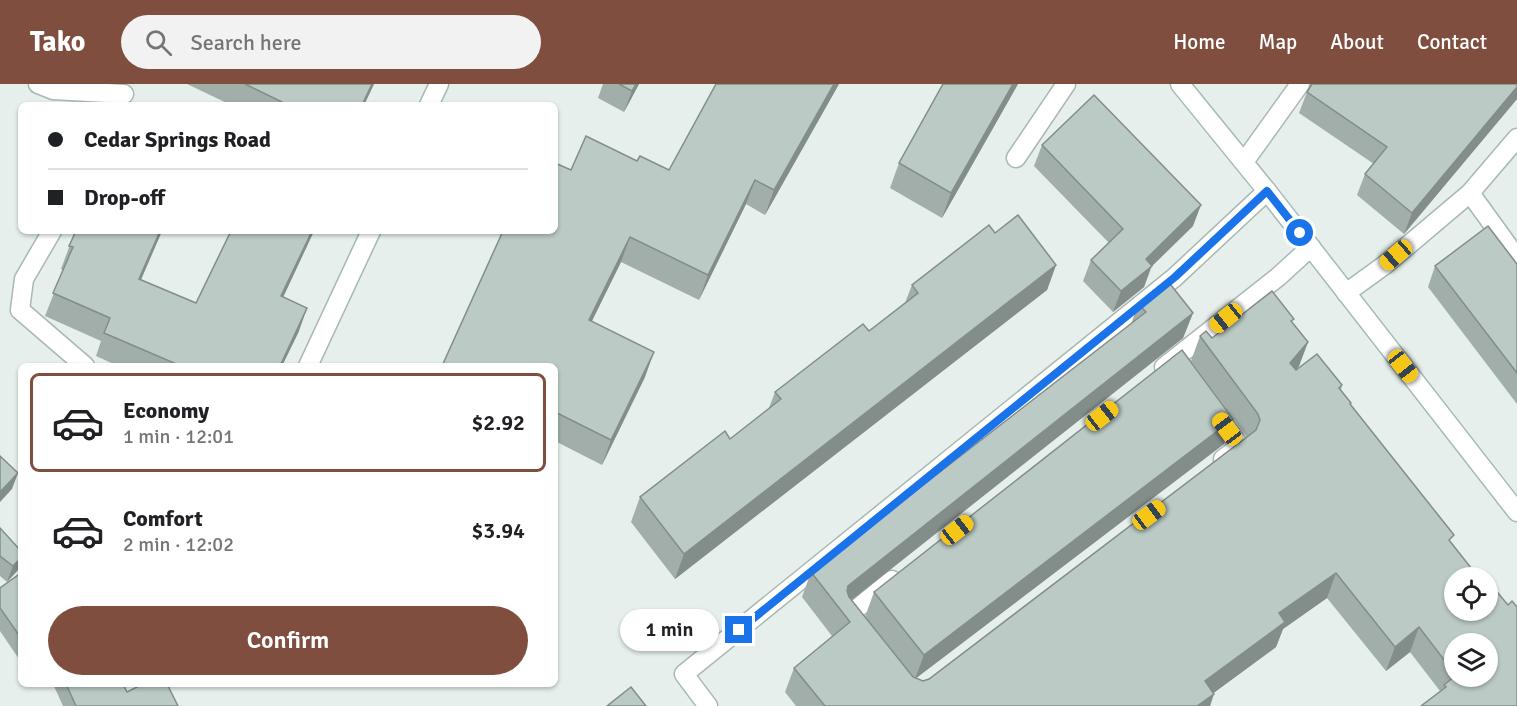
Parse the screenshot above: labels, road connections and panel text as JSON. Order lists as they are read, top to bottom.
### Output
{
  "page": {
    "header": "Tako",
    "search": "Search here",
    "nav": [
      "Home",
      "Map",
      "About",
      "Contact"
    ],
    "banner": ["Cedar Springs Road", "Drop-off"],
    "list": [
      {
        "name": "Economy",
        "note": "1 min · 12:01",
        "value": "$2.92"
      },
      {
        "name": "Comfort",
        "note": "2 min · 12:02",
        "value": "$3.94"
      }
    ],
    "buttons": "Confirm",
    "bubble": "1 min"
  }
}
